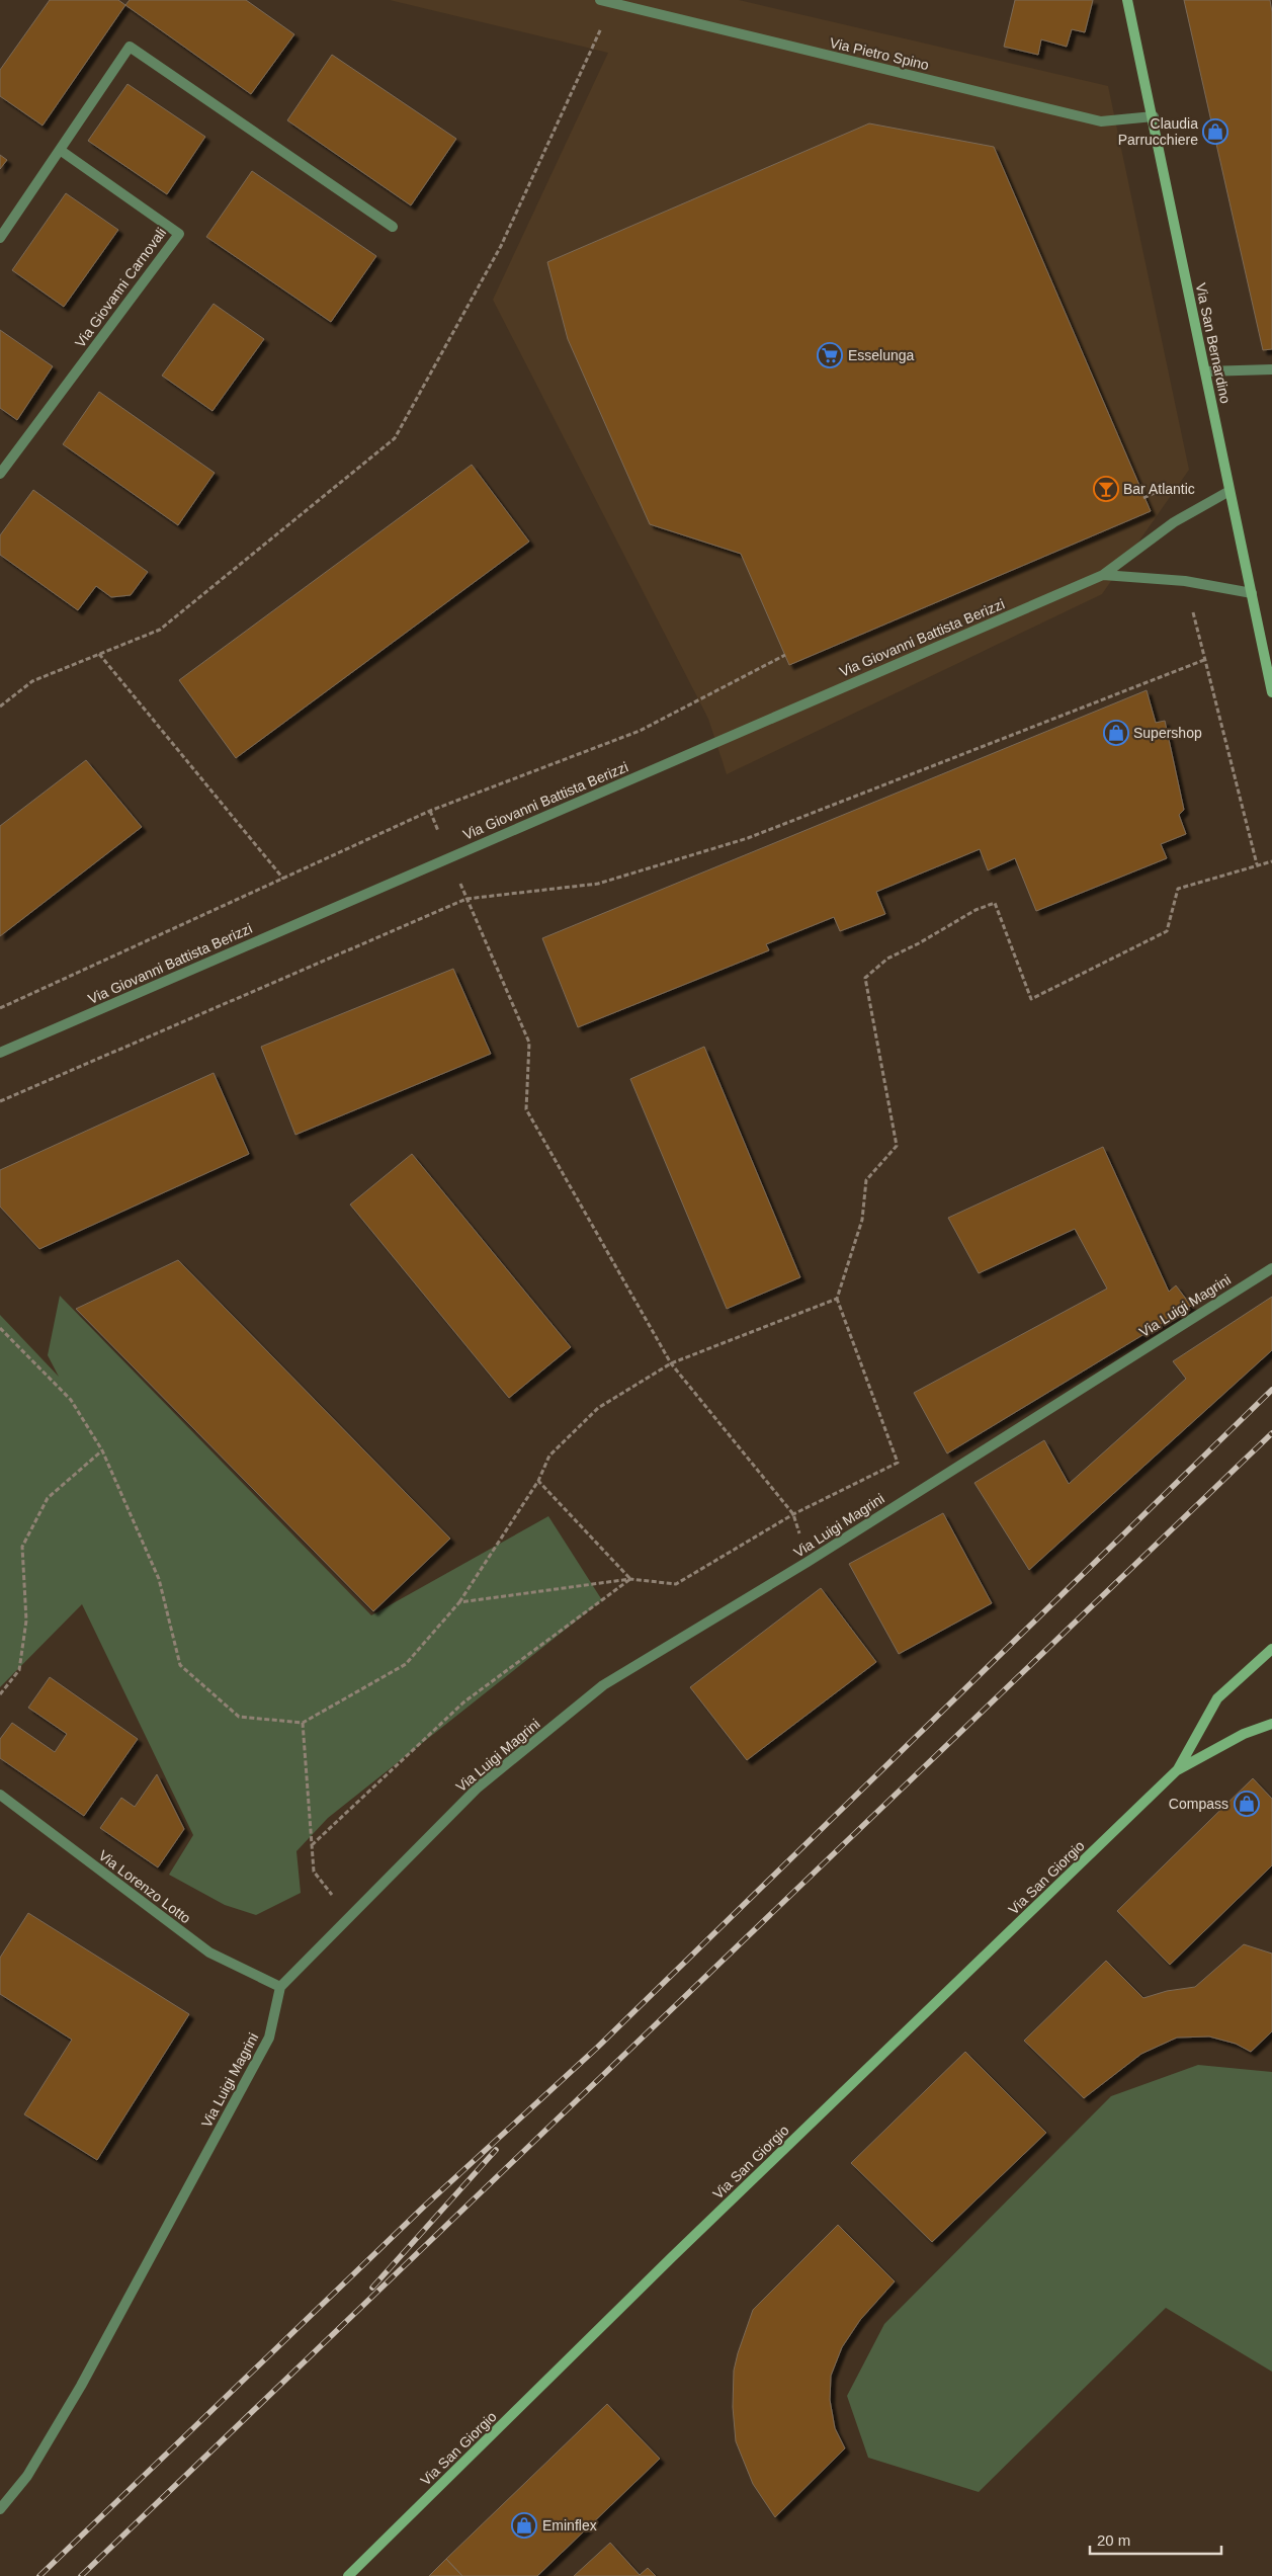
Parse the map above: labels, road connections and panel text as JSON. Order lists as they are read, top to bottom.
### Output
{
  "streets": {
    "main road": ["Via San Bernardino", "Via San Giorgio"],
    "street": [
      "Via Pietro Spino",
      "Via Giovanni Carnovali",
      "Via Giovanni Battista Berizzi",
      "Via Luigi Magrini",
      "Via Lorenzo Lotto"
    ]
  },
  "crossings": [
    ["Via Pietro Spino", "Via San Bernardino"],
    ["Via San Bernardino", "Via Giovanni Battista Berizzi"],
    ["Via Luigi Magrini", "Via Lorenzo Lotto"]
  ],
  "places": {
    "shop": [
      "Claudia Parrucchiere",
      "Supershop",
      "Compass",
      "Eminflex"
    ],
    "supermarket": ["Esselunga"],
    "bar": ["Bar Atlantic"]
  },
  "scale_bar": "20 m"
}
